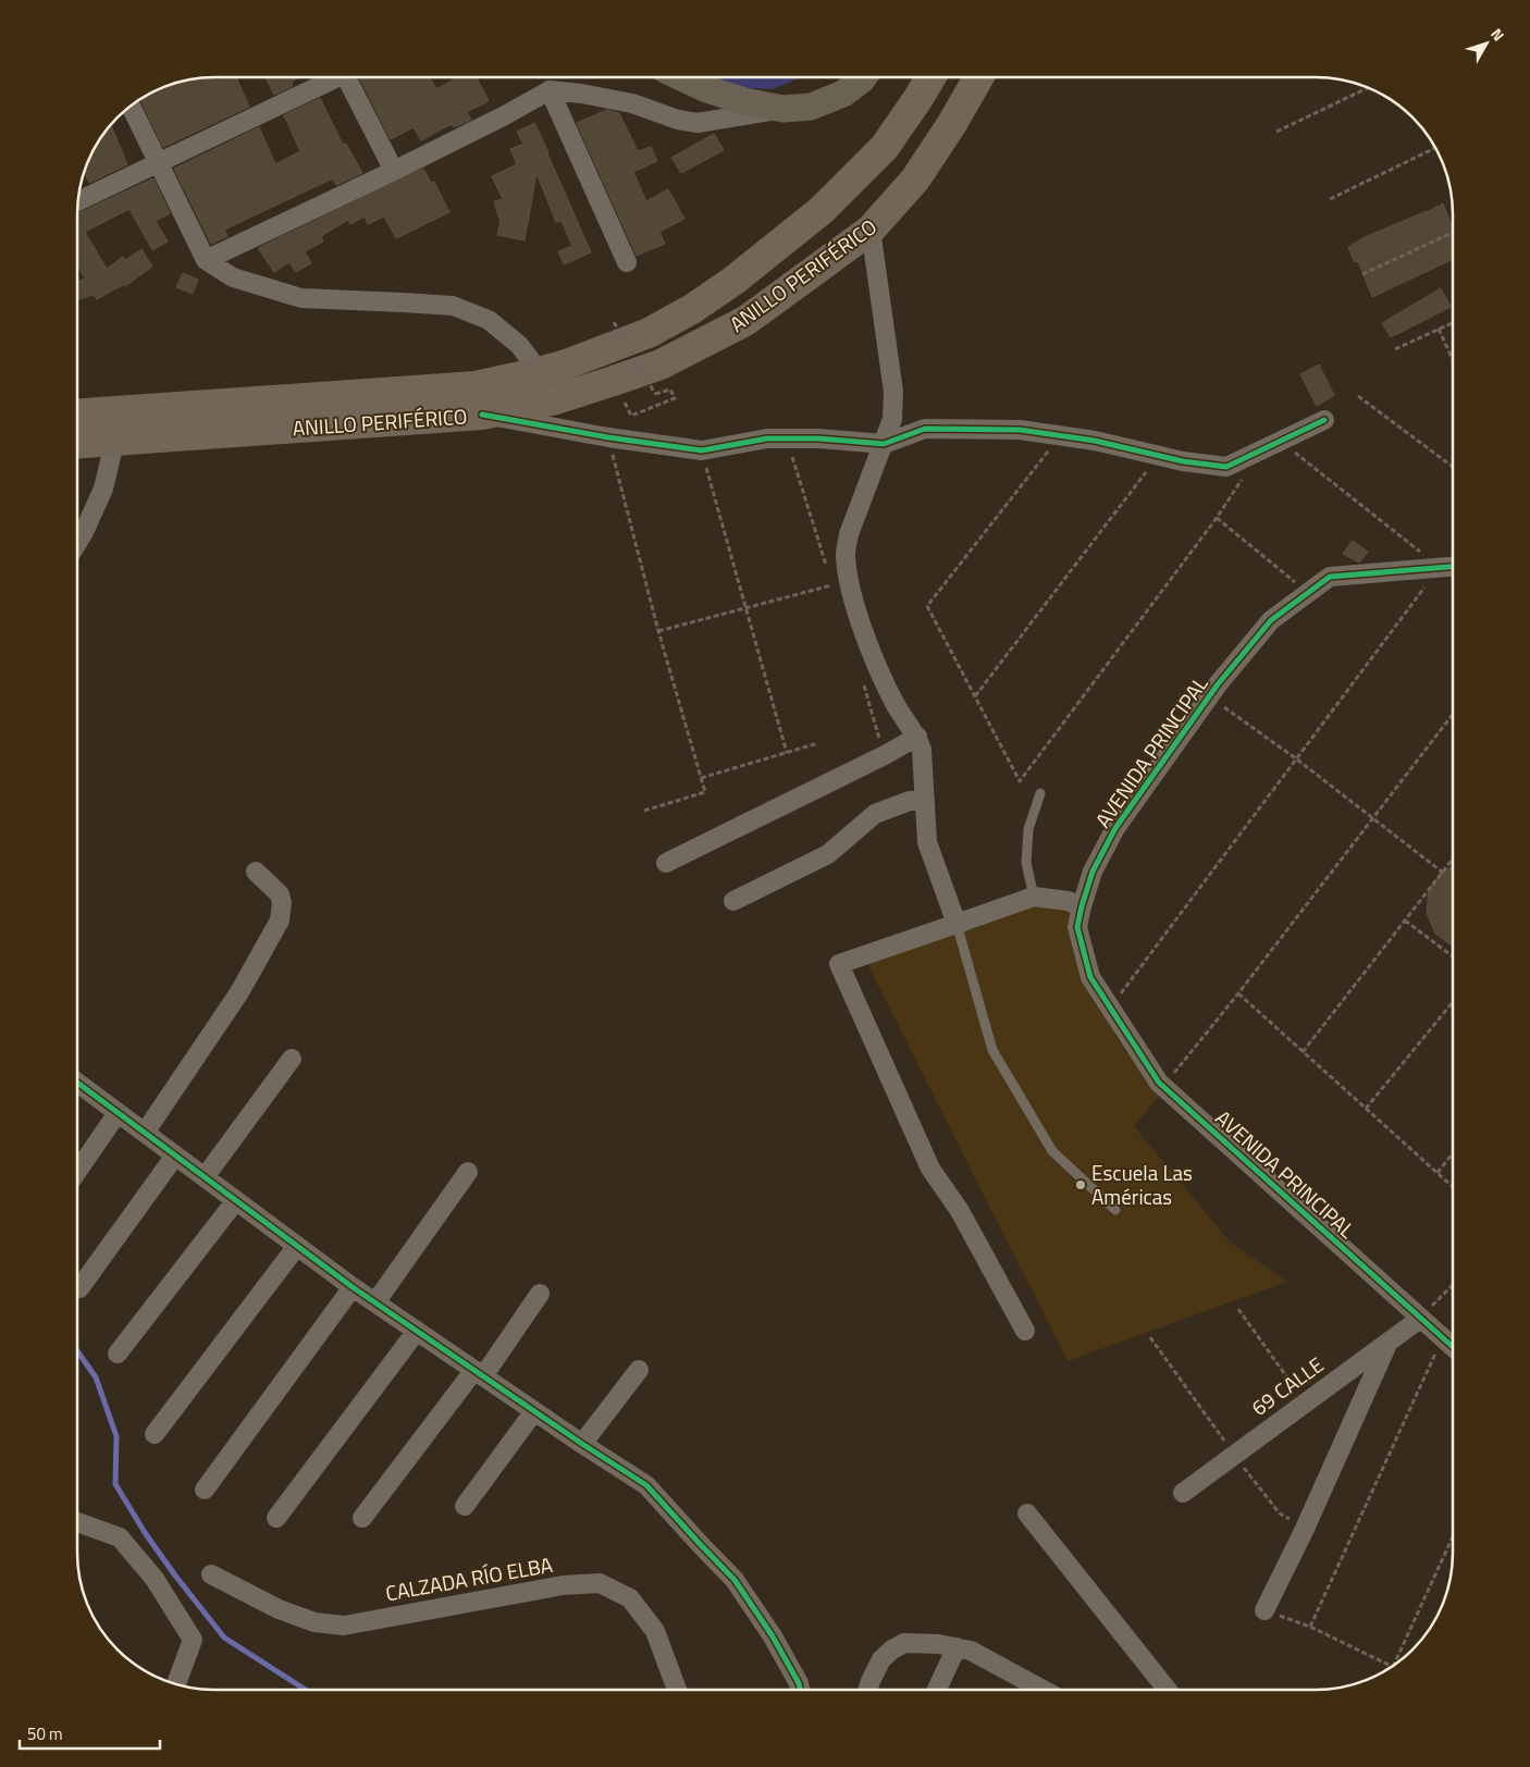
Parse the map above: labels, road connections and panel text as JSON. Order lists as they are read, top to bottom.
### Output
{
  "streets": {
    "highway": ["ANILLO PERIFÉRICO"],
    "street": ["AVENIDA PRINCIPAL", "69 CALLE", "CALZADA RÍO ELBA"]
  },
  "crossings": [
    ["AVENIDA PRINCIPAL", "69 CALLE"]
  ],
  "places": ["Escuela Las Américas"],
  "scale_bar": "50 m",
  "north": "top right"
}
